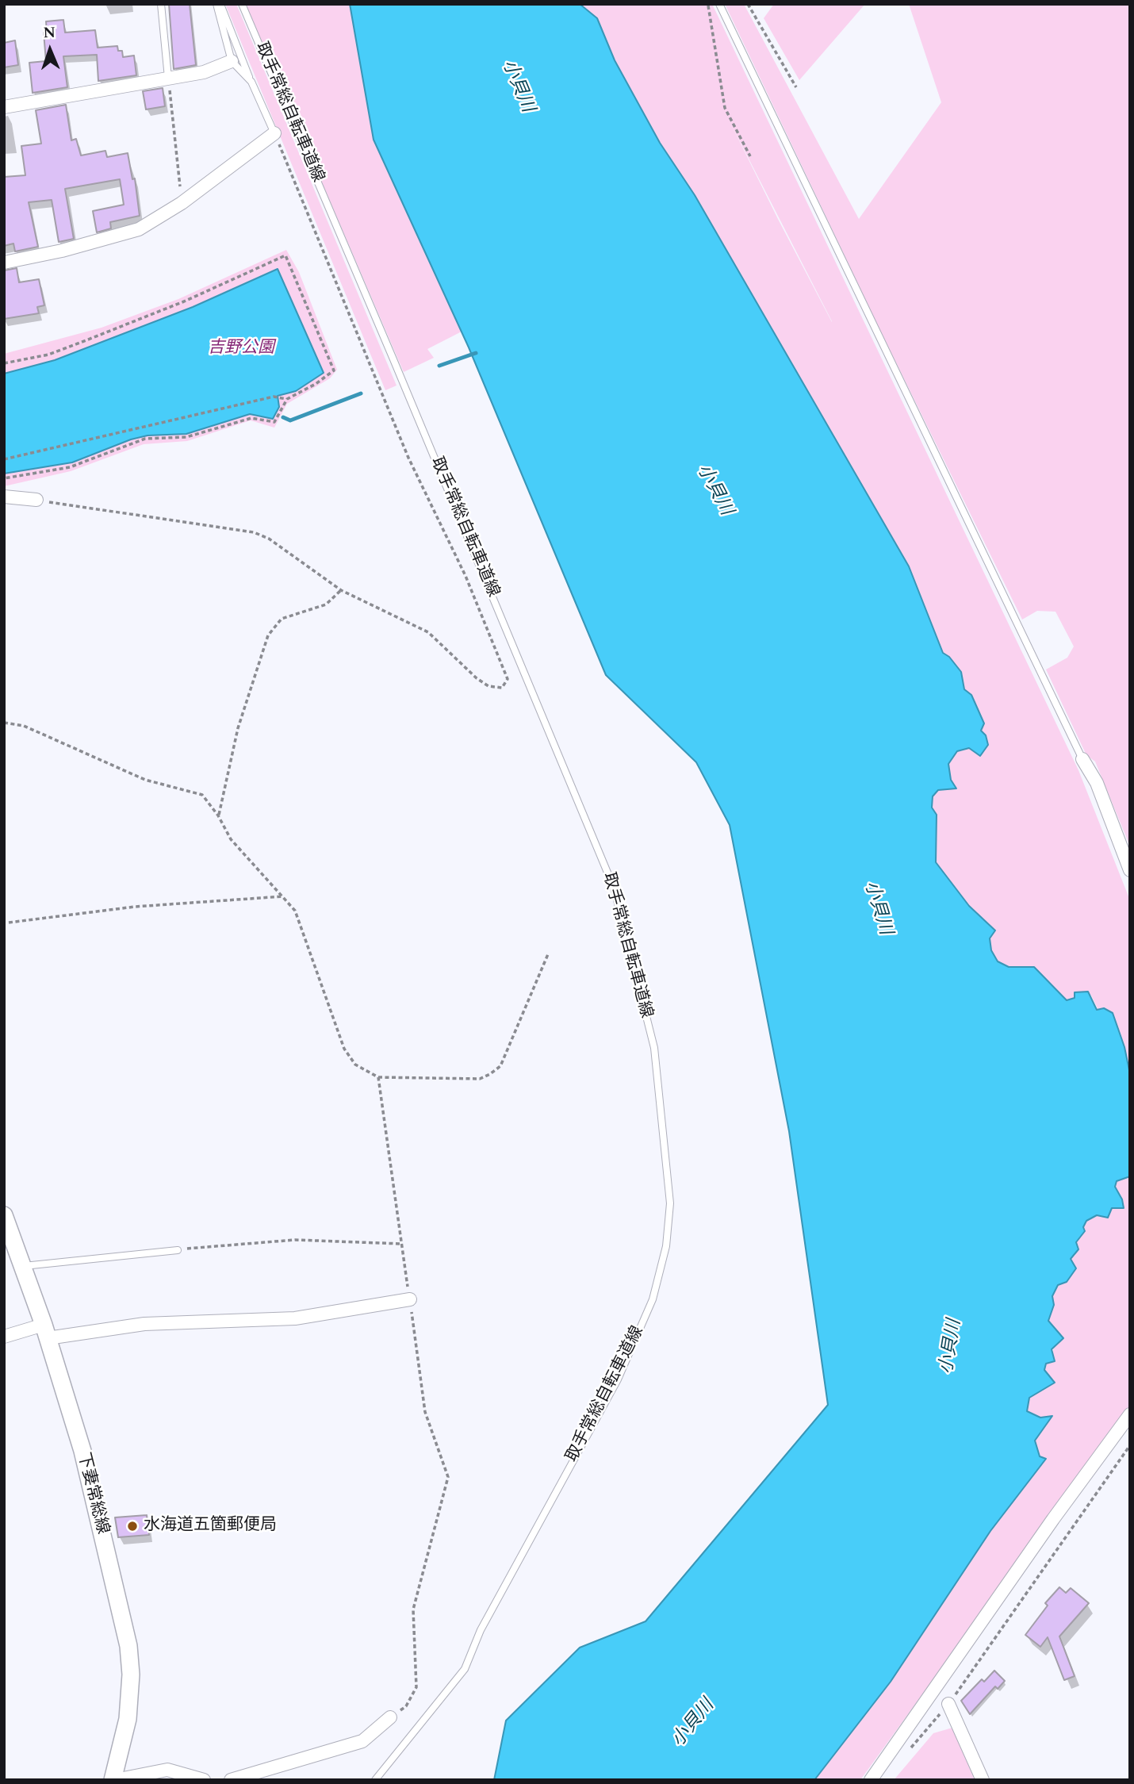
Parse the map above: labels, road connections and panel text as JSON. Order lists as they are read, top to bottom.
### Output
{
  "streets": {
    "main road": ["下妻常総線"],
    "lane": ["取手常総自転車道線"]
  },
  "water": ["小貝川"],
  "parks": ["吉野公園"],
  "places": ["水海道五箇郵便局"],
  "north": "top"
}
